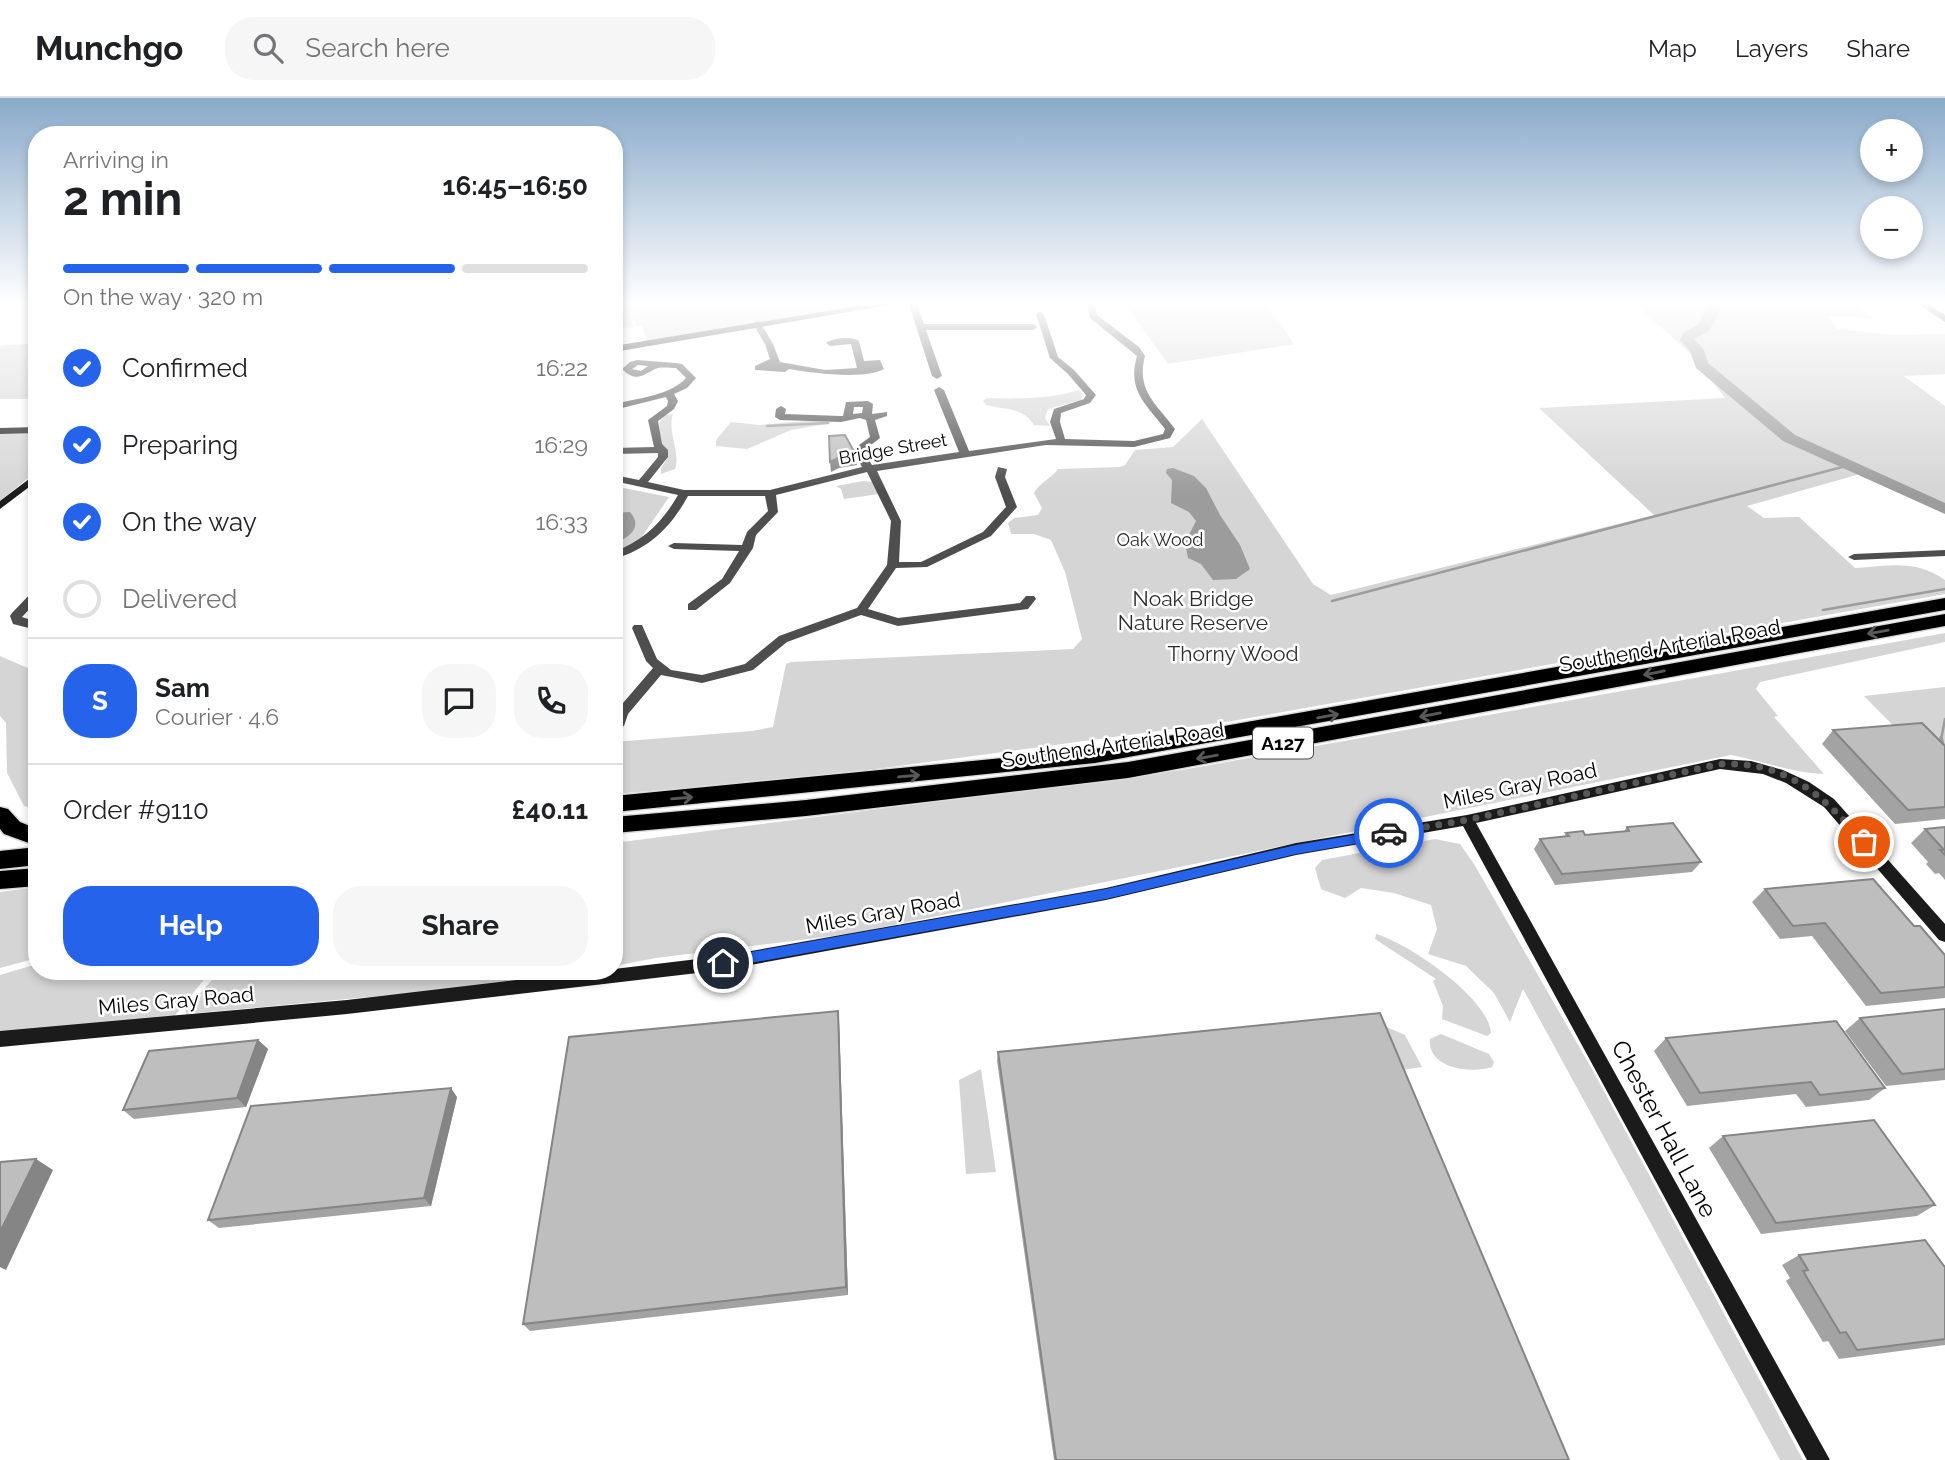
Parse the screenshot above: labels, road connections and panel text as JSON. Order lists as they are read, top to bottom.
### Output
{
  "streets": {
    "highway": ["Southend Arterial Road", "A127"],
    "street": ["Bridge Street", "Miles Gray Road", "Chester Hall Lane"]
  },
  "crossings": [
    ["Miles Gray Road", "Chester Hall Lane"]
  ],
  "parks": ["Oak Wood", "Noak Bridge Nature Reserve", "Thorny Wood"],
  "page": {
    "header": "Munchgo",
    "search": "Search here",
    "nav": ["Map", "Layers", "Share"],
    "map_buttons": ["+", "−"],
    "heading": ["2 min", "Arriving in", "16:45–16:50"],
    "panel": [
      "Sam",
      "Courier · 4.6",
      "Order #9110",
      "£40.11"
    ],
    "bar": "On the way · 320 m",
    "list": [
      ["Confirmed", "16:22"],
      ["Preparing", "16:29"],
      ["On the way", "16:33"],
      "Delivered"
    ],
    "round": "S",
    "buttons": ["Help", "Share"]
  }
}
